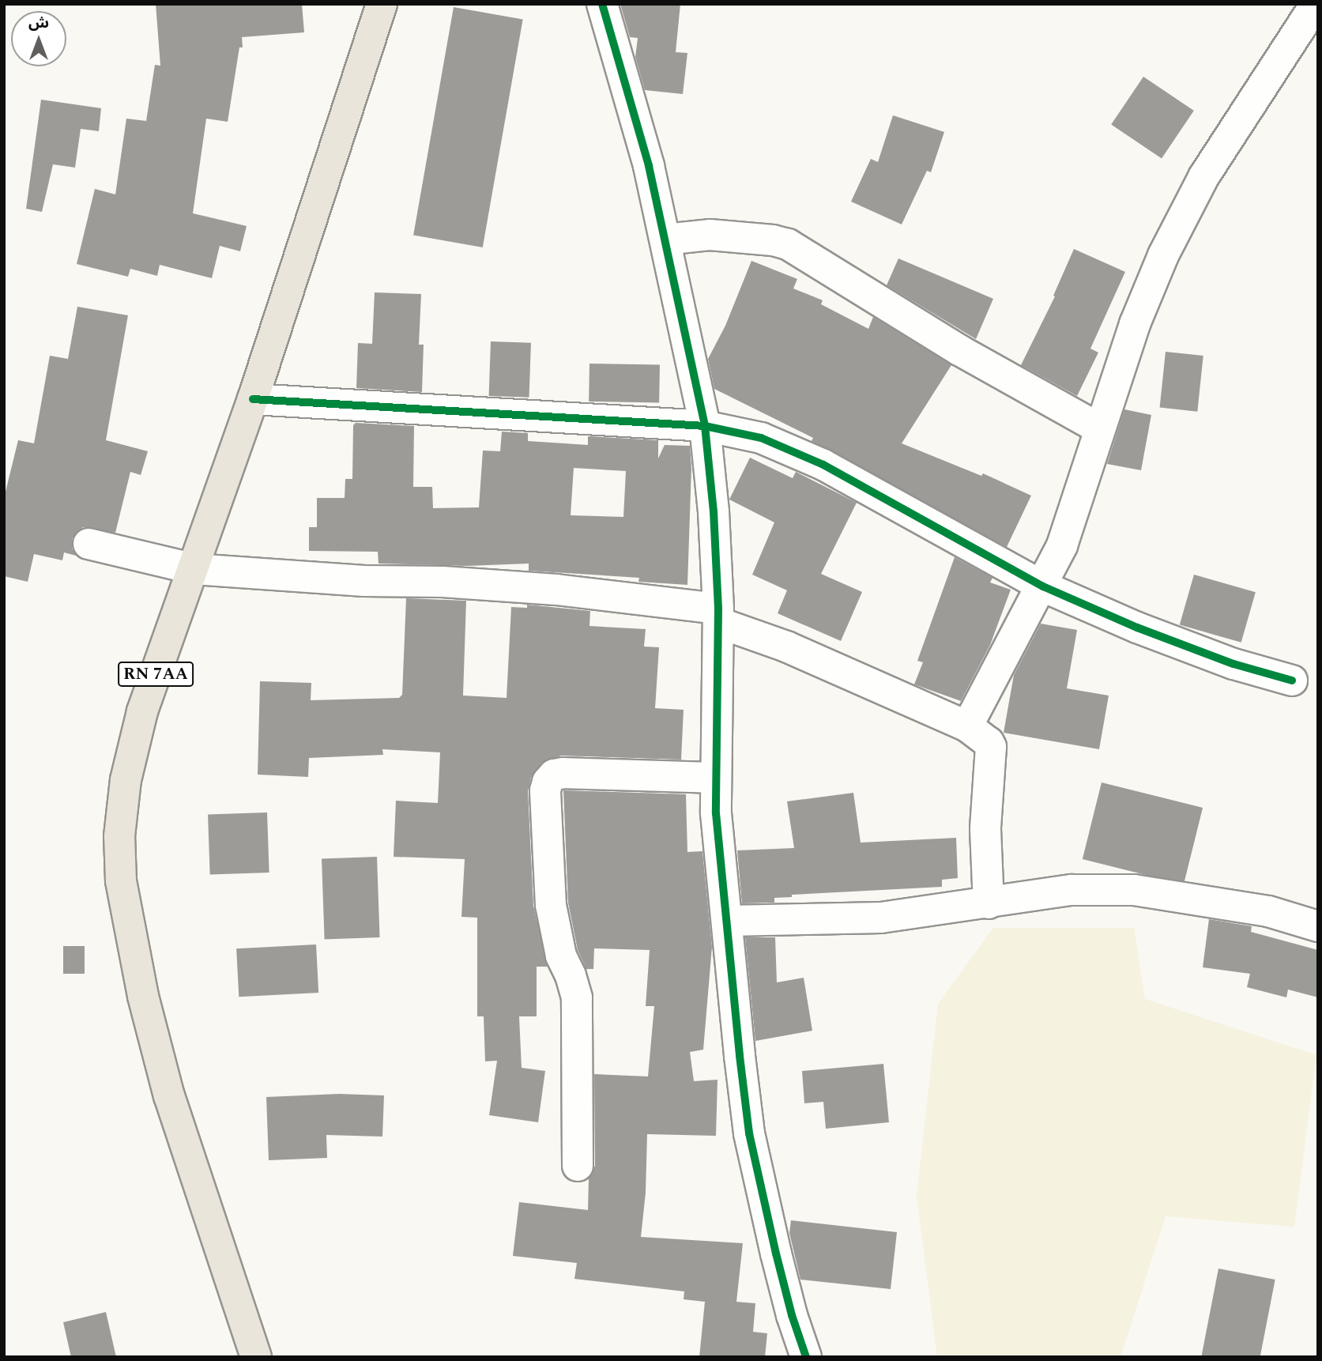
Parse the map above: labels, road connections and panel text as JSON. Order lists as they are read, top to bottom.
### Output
{
  "streets": {
    "main road": ["RN 7AA"]
  },
  "north": "top"
}
